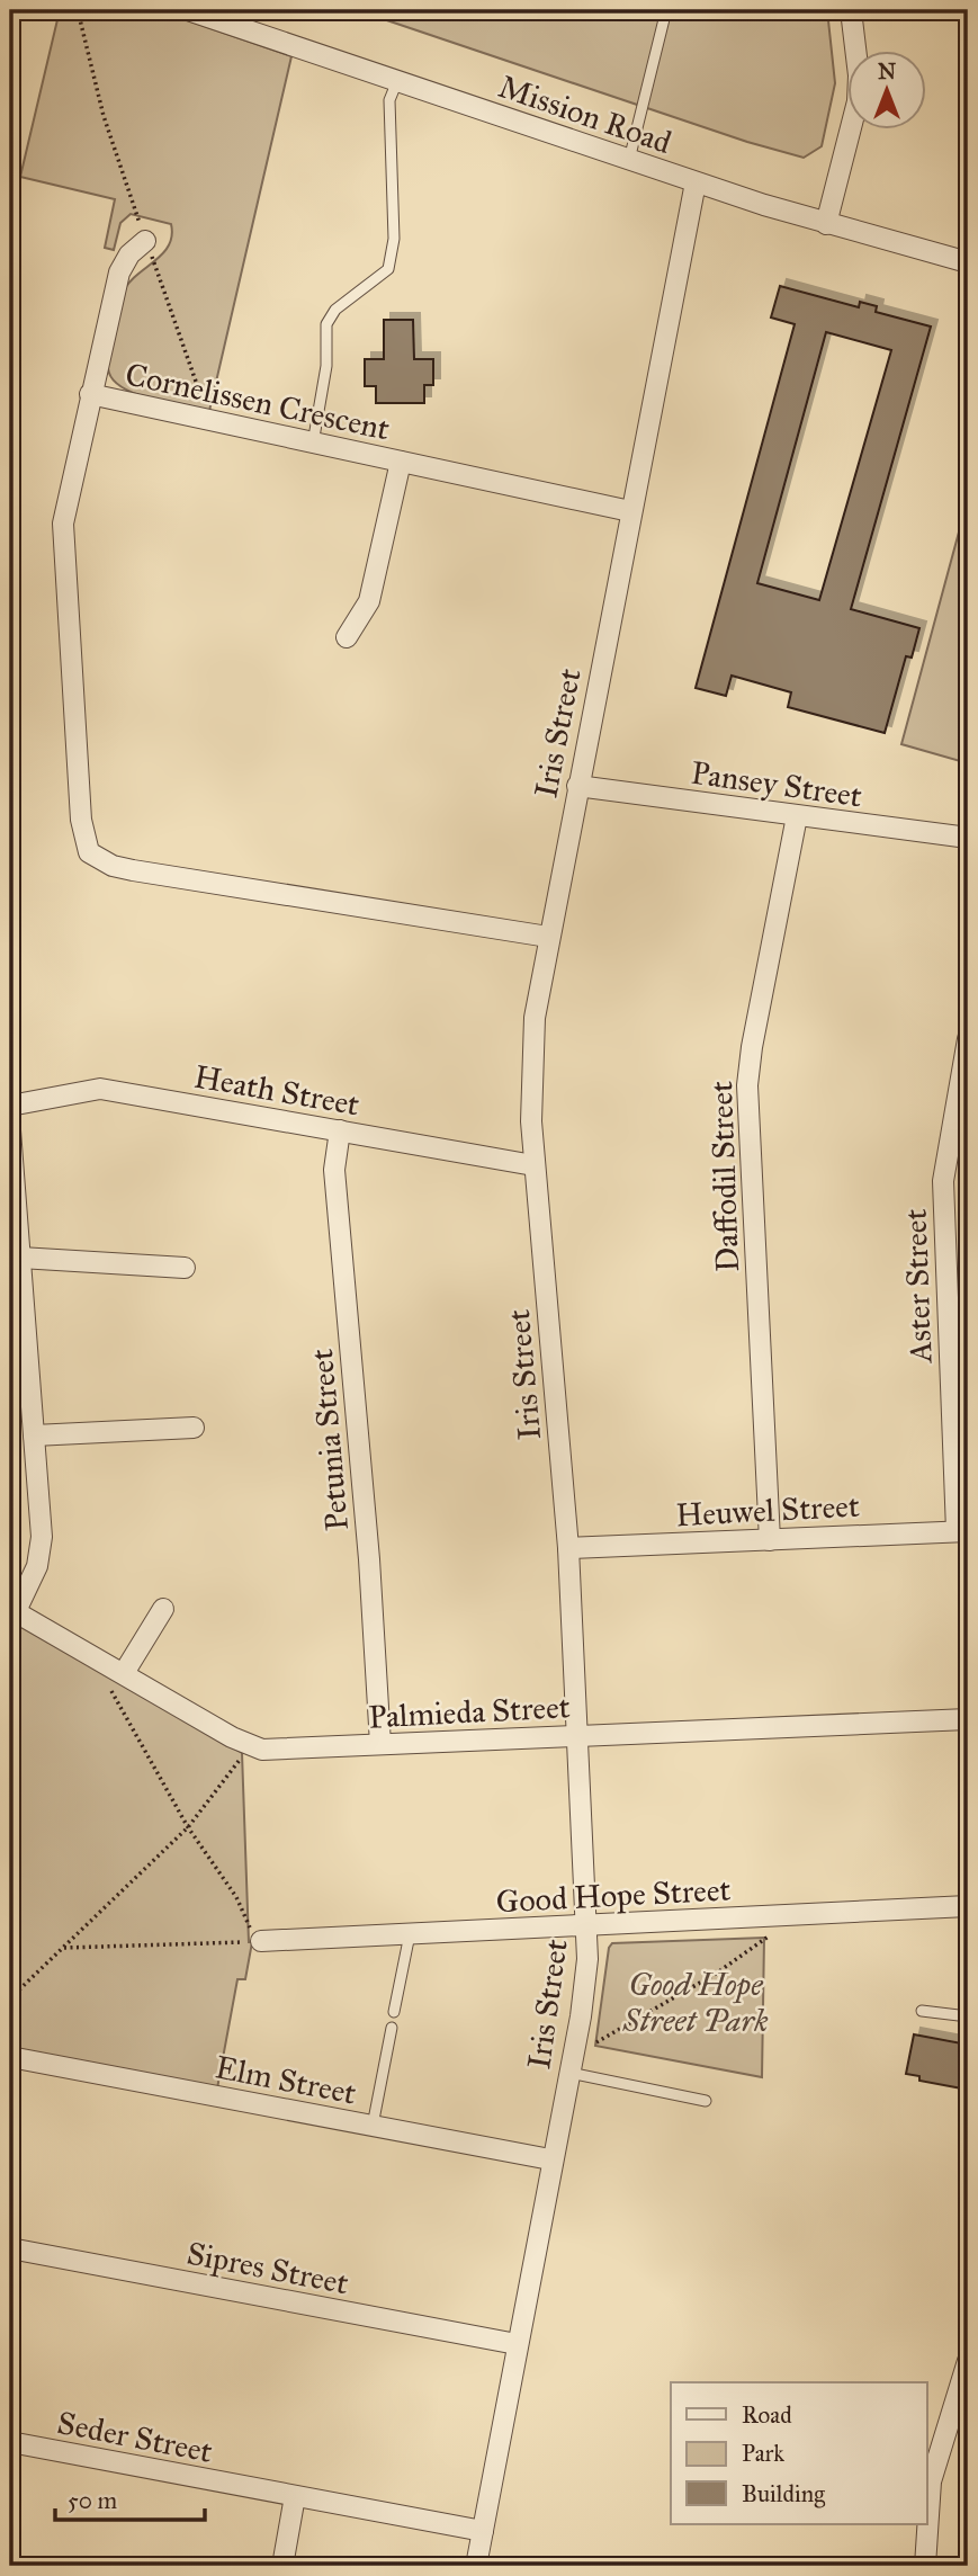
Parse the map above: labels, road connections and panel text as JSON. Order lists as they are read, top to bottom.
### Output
{
  "streets": {
    "street": [
      "Mission Road",
      "Cornelissen Crescent",
      "Iris Street",
      "Pansey Street",
      "Heath Street",
      "Daffodil Street",
      "Aster Street",
      "Petunia Street",
      "Heuwel Street",
      "Palmieda Street",
      "Good Hope Street",
      "Elm Street",
      "Sipres Street",
      "Seder Street"
    ]
  },
  "crossings": [
    ["Mission Road", "Iris Street"],
    ["Cornelissen Crescent", "Iris Street"],
    ["Iris Street", "Pansey Street"],
    ["Iris Street", "Heath Street"],
    ["Iris Street", "Heuwel Street"],
    ["Iris Street", "Palmieda Street"],
    ["Iris Street", "Good Hope Street"],
    ["Iris Street", "Elm Street"],
    ["Iris Street", "Sipres Street"],
    ["Iris Street", "Seder Street"],
    ["Pansey Street", "Daffodil Street"],
    ["Heath Street", "Petunia Street"],
    ["Daffodil Street", "Heuwel Street"],
    ["Aster Street", "Heuwel Street"],
    ["Petunia Street", "Palmieda Street"]
  ],
  "parks": ["Good Hope Street Park"],
  "legend": ["Road", "Park", "Building"],
  "scale_bar": "50 m",
  "north": "top"
}
